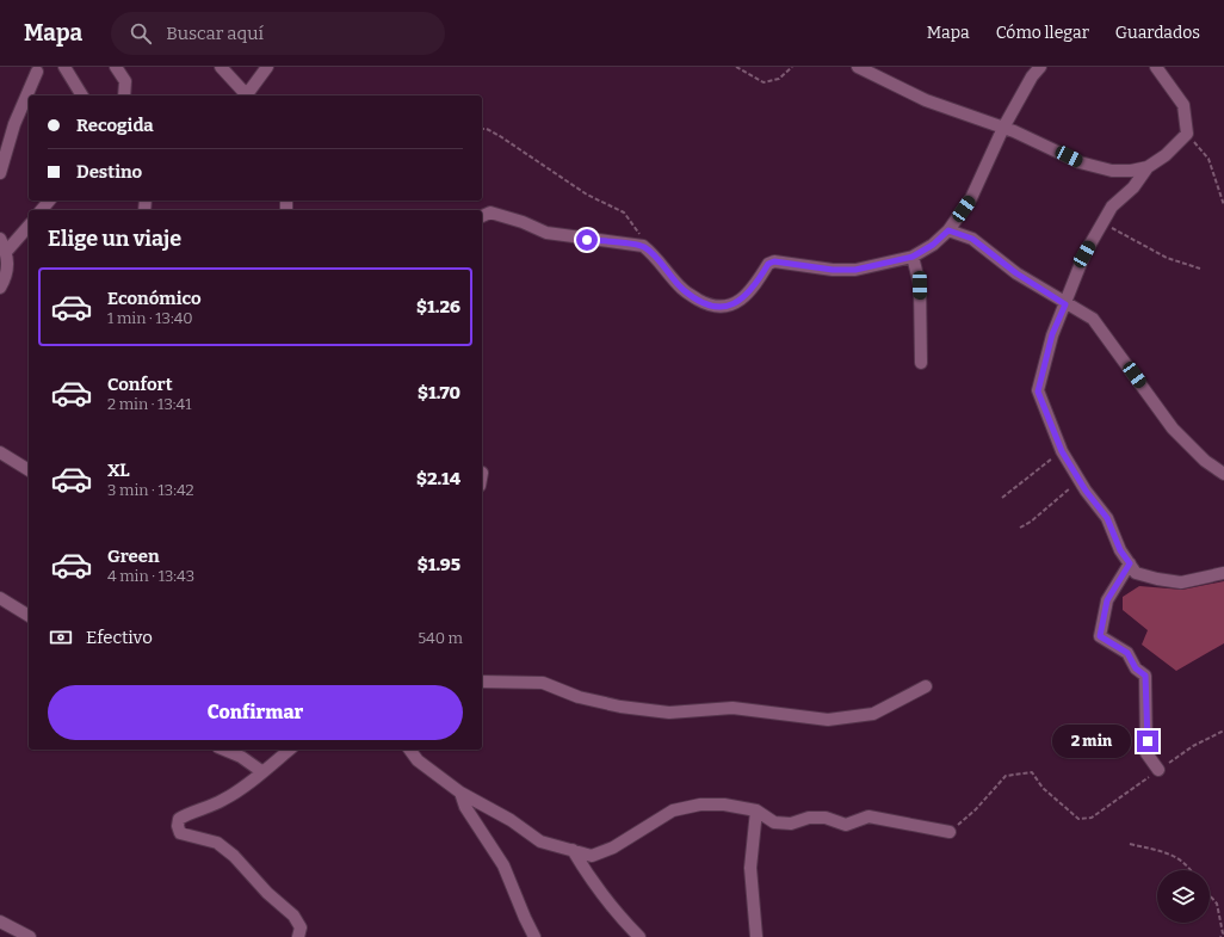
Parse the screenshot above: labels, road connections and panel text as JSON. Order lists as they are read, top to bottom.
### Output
{
  "page": {
    "header": "Mapa",
    "search": "Buscar aquí",
    "nav": ["Mapa", "Cómo llegar", "Guardados"],
    "banner": ["Recogida", "Destino"],
    "heading": "Elige un viaje",
    "list": [
      {
        "name": "Económico",
        "note": "1 min · 13:40",
        "value": "$1.26"
      },
      {
        "name": "Confort",
        "note": "2 min · 13:41",
        "value": "$1.70"
      },
      {
        "name": "XL",
        "note": "3 min · 13:42",
        "value": "$2.14"
      },
      {
        "name": "Green",
        "note": "4 min · 13:43",
        "value": "$1.95"
      }
    ],
    "pay": ["Efectivo", "540 m"],
    "buttons": "Confirmar",
    "bubble": "2 min"
  }
}
